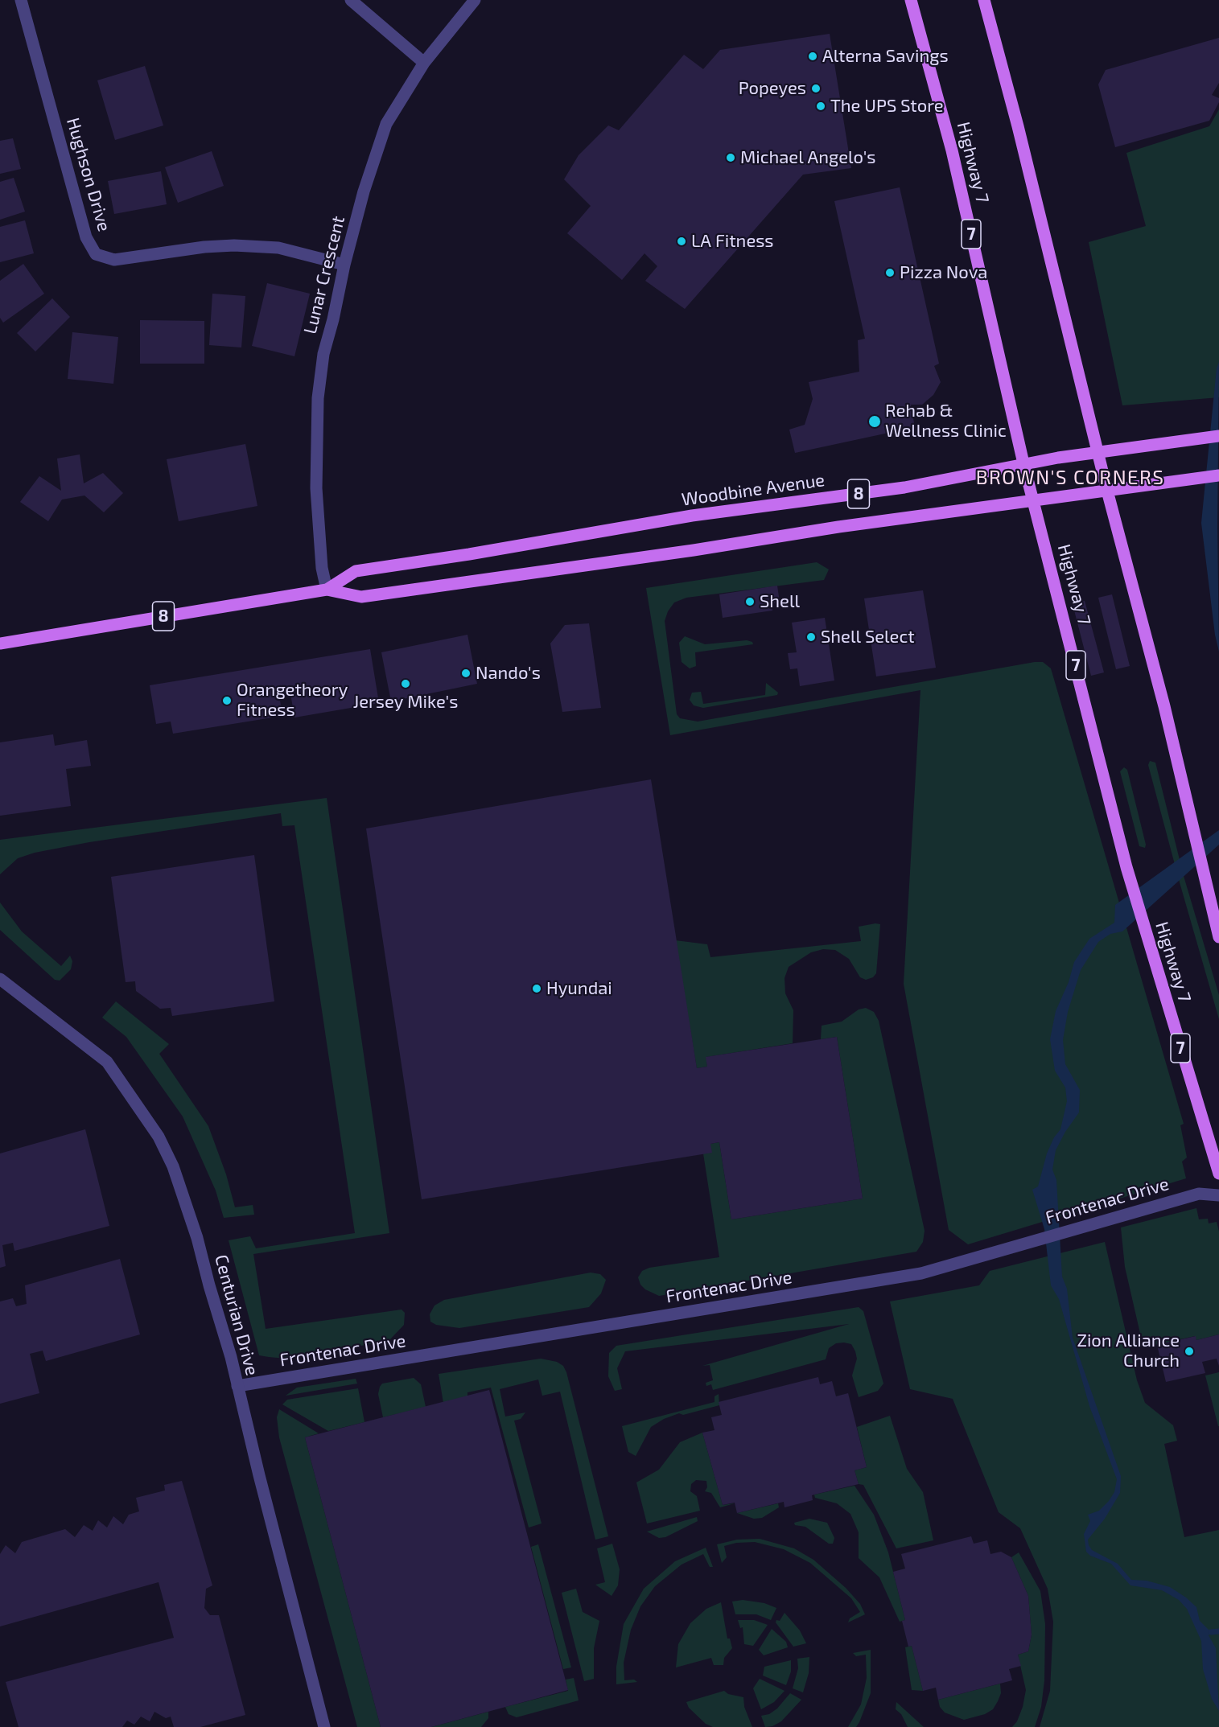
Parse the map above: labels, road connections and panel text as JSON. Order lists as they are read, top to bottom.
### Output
{
  "streets": {
    "main road": [
      "Highway 7",
      "7",
      "Woodbine Avenue",
      "8"
    ],
    "street": [
      "Hughson Drive",
      "Lunar Crescent",
      "Frontenac Drive",
      "Centurian Drive"
    ]
  },
  "crossings": [
    ["Highway 7", "Woodbine Avenue"],
    ["Hughson Drive", "Lunar Crescent"],
    ["Lunar Crescent", "Woodbine Avenue"],
    ["Frontenac Drive", "Centurian Drive"]
  ],
  "districts": ["BROWN'S CORNERS"],
  "places": [
    "Alterna Savings",
    "Popeyes",
    "The UPS Store",
    "Michael Angelo's",
    "LA Fitness",
    "Pizza Nova",
    "Rehab & Wellness Clinic",
    "Shell",
    "Shell Select",
    "Nando's",
    "Jersey Mike's",
    "Orangetheory Fitness",
    "Hyundai",
    "Zion Alliance Church"
  ]
}
